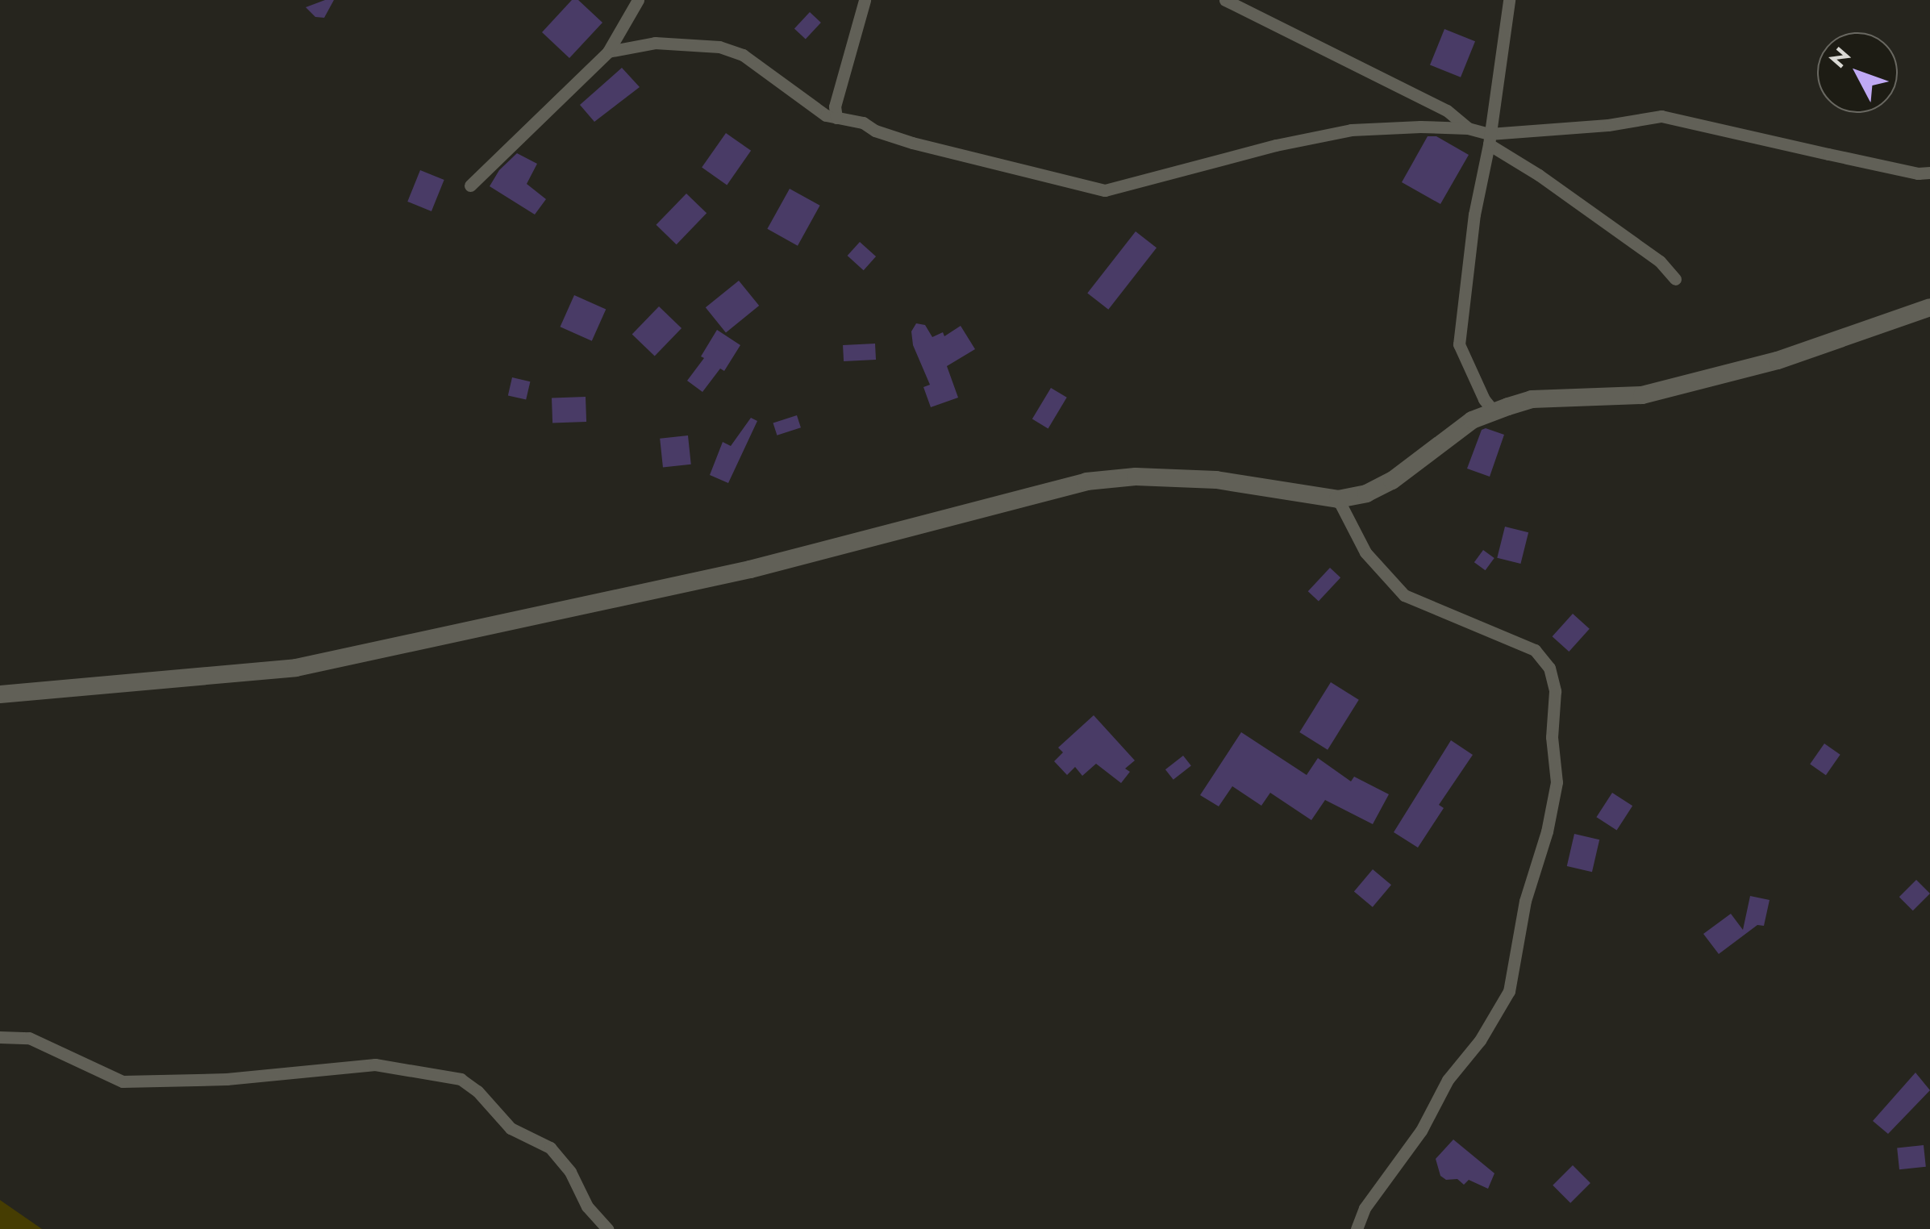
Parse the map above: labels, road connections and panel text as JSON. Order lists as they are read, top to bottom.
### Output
{
  "north": "top left"
}
